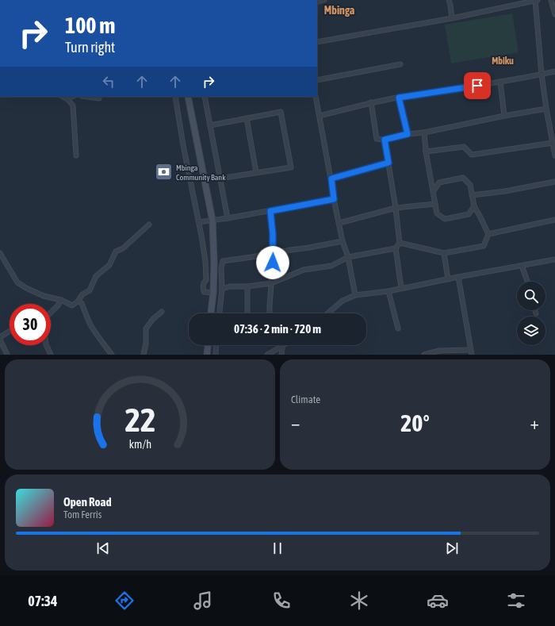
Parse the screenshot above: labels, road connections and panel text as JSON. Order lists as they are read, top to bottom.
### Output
{
  "districts": ["Mbinga", "Mbiku"],
  "places": {
    "bank": ["Mbinga Community Bank"]
  },
  "page": {
    "turn": ["100 m", "Turn right"],
    "limit": "30",
    "trip": "07:36 · 2 min · 720 m",
    "tile": "Climate",
    "heat": ["−", "20°", "+"],
    "song": ["Open Road", "Tom Ferris"],
    "tabs": "07:34",
    "gauge": ["22", "km/h"]
  }
}
